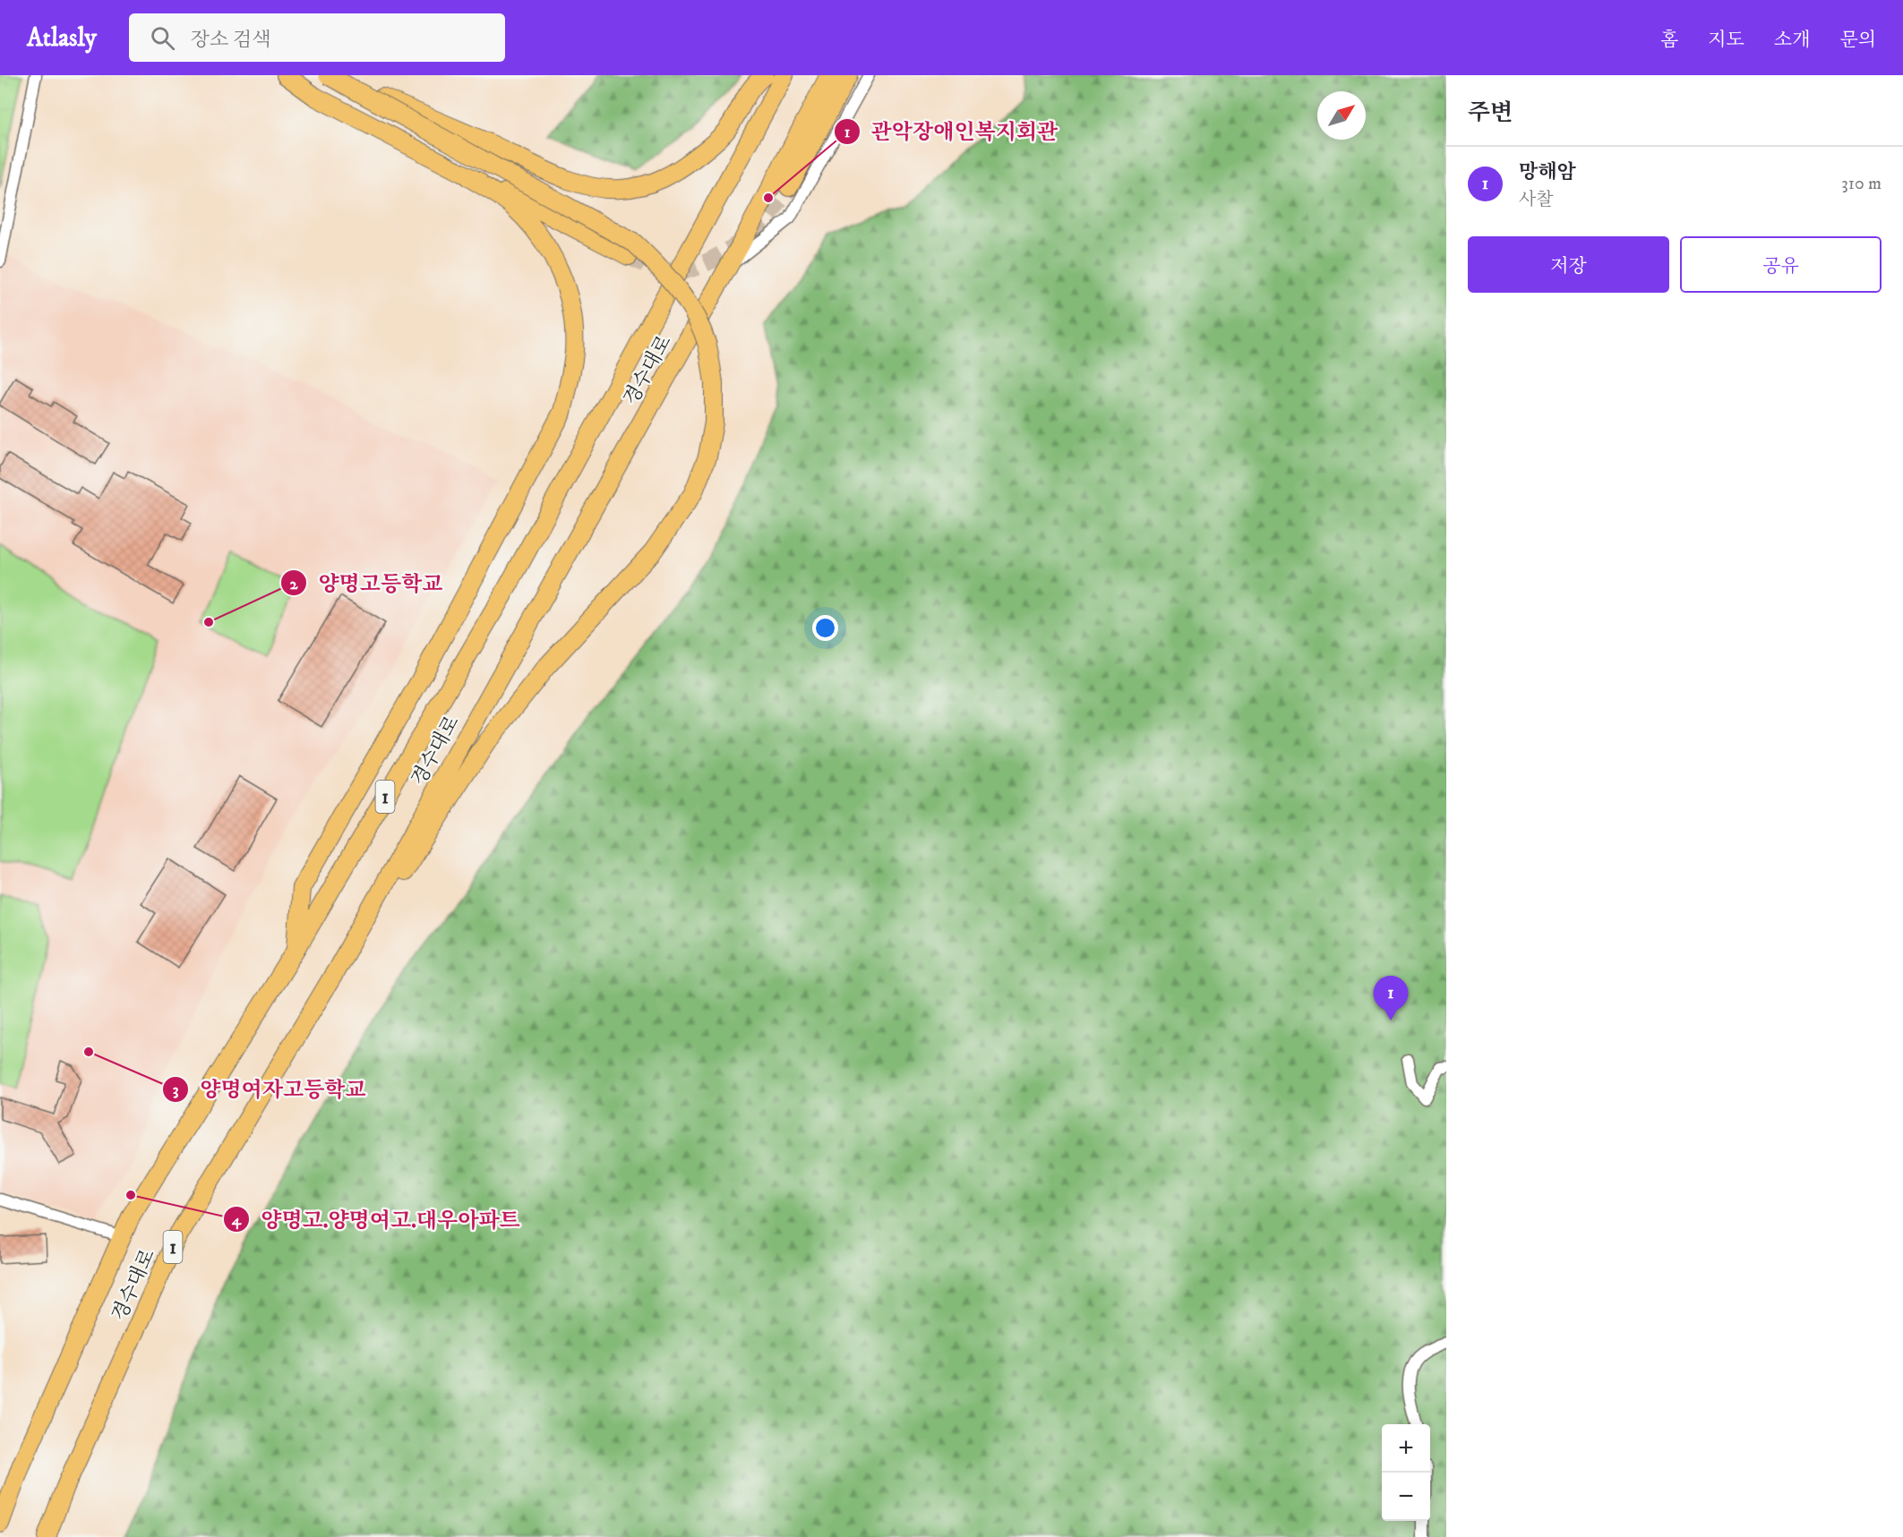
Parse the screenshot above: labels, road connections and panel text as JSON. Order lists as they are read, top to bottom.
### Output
{
  "streets": {
    "main road": ["경수대로", "1"]
  },
  "places": [
    "관악장애인복지회관",
    "양명고등학교",
    "양명여자고등학교",
    "양명고.양명여고.대우아파트"
  ],
  "north": "top right",
  "page": {
    "header": "Atlasly",
    "search": "장소 검색",
    "nav": [
      "홈",
      "지도",
      "소개",
      "문의"
    ],
    "heading": "주변",
    "list": [
      {
        "mark": "1",
        "name": "망해암",
        "note": "사찰",
        "value": "310 m"
      }
    ],
    "buttons": ["저장", "공유"],
    "pins": "1",
    "map_buttons": ["+", "−"]
  }
}
